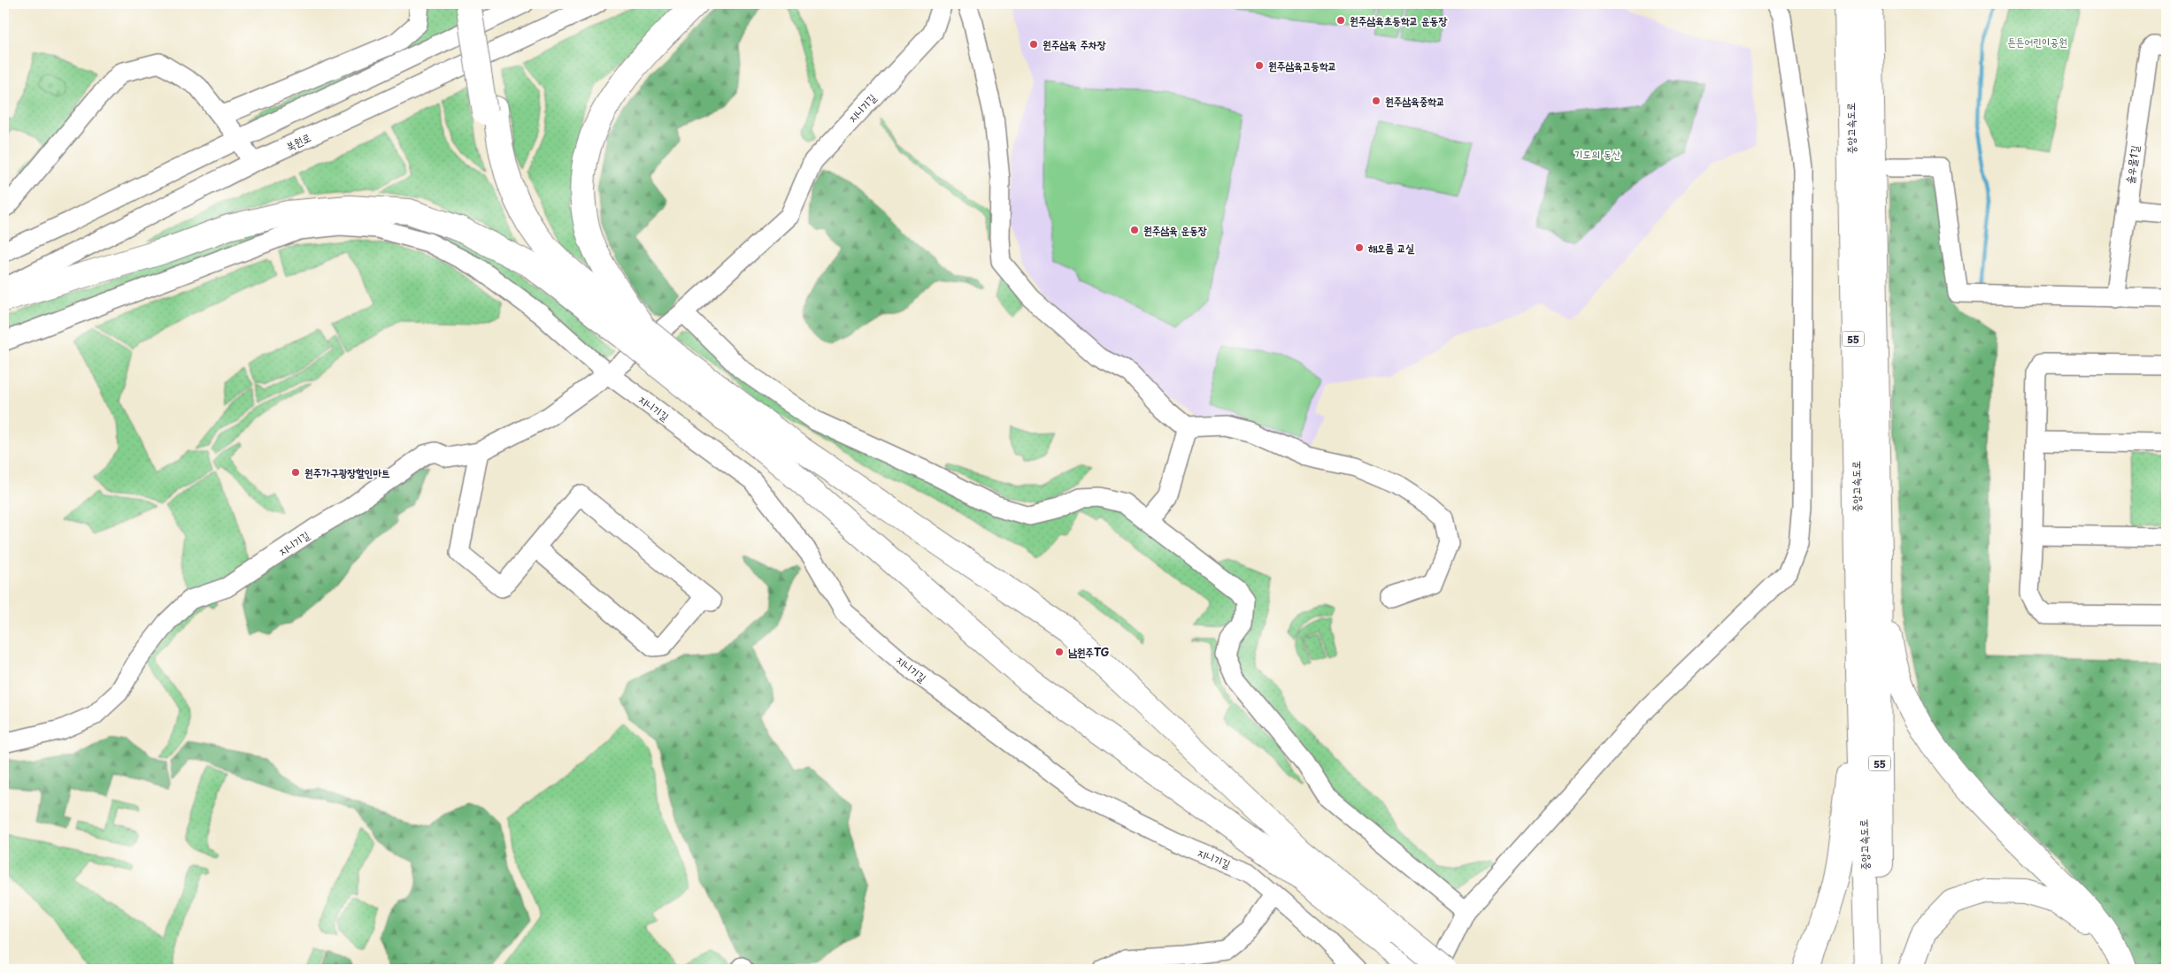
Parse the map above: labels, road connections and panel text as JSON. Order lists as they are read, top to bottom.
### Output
{
  "streets": {
    "highway": ["중앙고속도로", "55"],
    "street": ["지니기길", "북원로", "솔우물1길"]
  },
  "parks": ["튼튼어린이공원", "기도의 동산"],
  "places": [
    "원주삼육초등학교 운동장",
    "원주삼육 주차장",
    "원주삼육고등학교",
    "원주삼육중학교",
    "원주삼육 운동장",
    "해오름 교실",
    "원주가구광장할인마트",
    "남원주TG"
  ]
}
